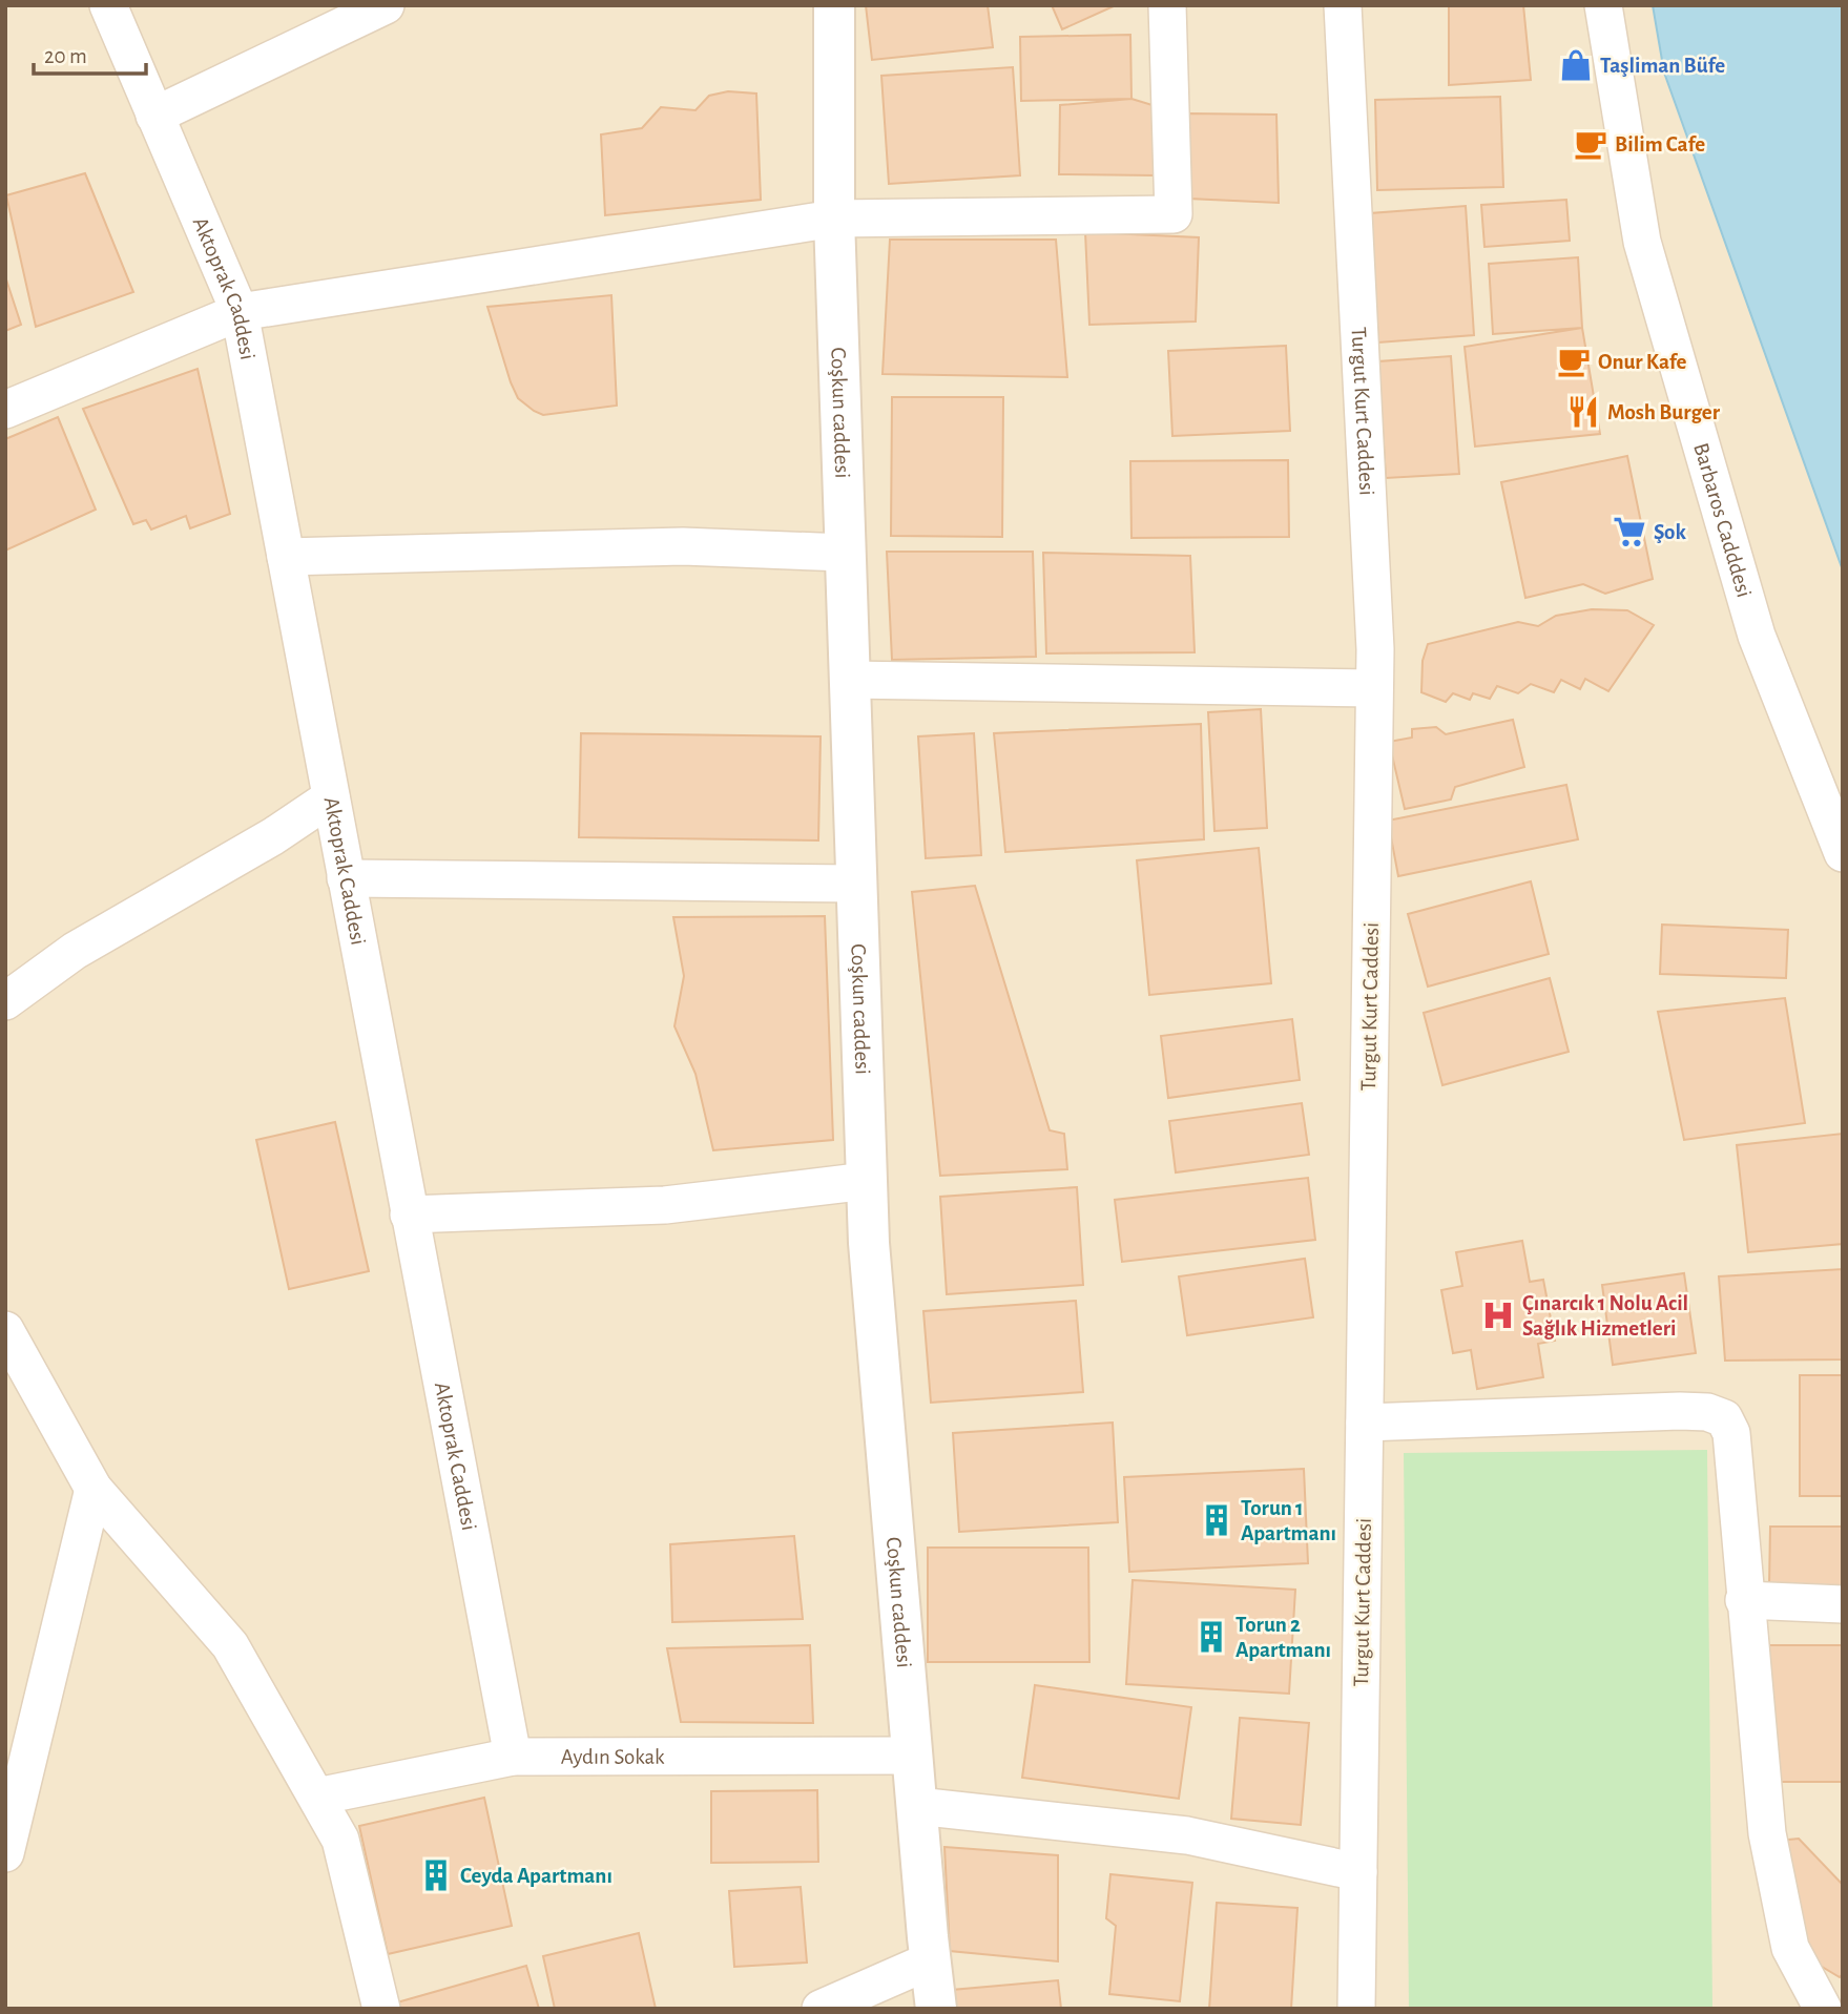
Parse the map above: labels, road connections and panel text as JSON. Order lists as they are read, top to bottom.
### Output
{
  "streets": {
    "street": [
      "Aktoprak Caddesi",
      "Turgut Kurt Caddesi",
      "Coşkun caddesi",
      "Barbaros Cadddesi",
      "Aydın Sokak"
    ]
  },
  "crossings": [
    ["Aktoprak Caddesi", "Aydın Sokak"],
    ["Coşkun caddesi", "Aydın Sokak"]
  ],
  "places": {
    "shop": ["Taşliman Büfe"],
    "cafe": ["Bilim Cafe", "Onur Kafe"],
    "restaurant": ["Mosh Burger"],
    "supermarket": ["Şok"],
    "hospital": ["Çınarcık 1 Nolu Acil Sağlık Hizmetleri"],
    "building": ["Torun 1 Apartmanı", "Torun 2 Apartmanı", "Ceyda Apartmanı"]
  },
  "scale_bar": "20 m"
}
